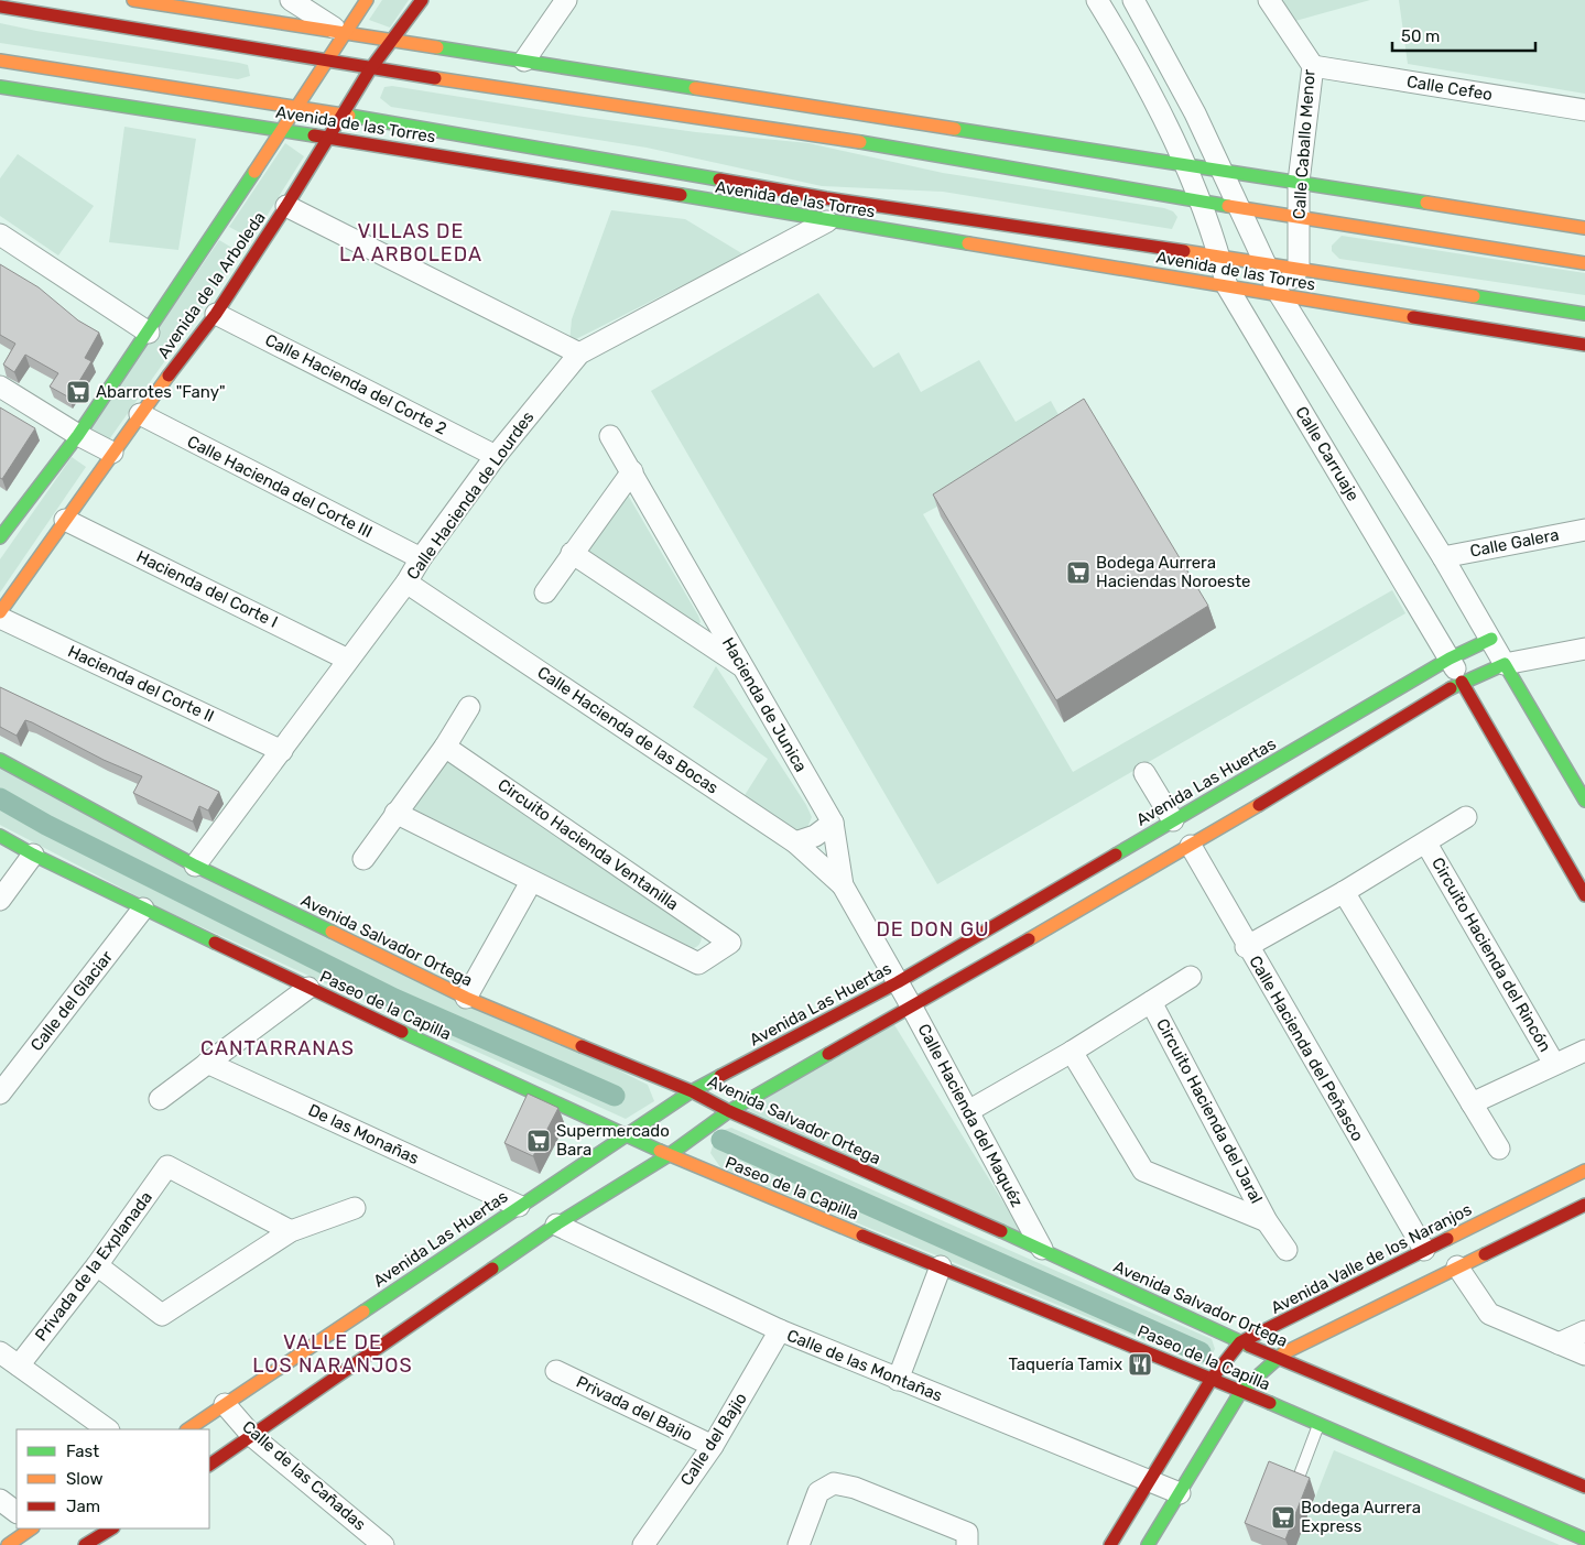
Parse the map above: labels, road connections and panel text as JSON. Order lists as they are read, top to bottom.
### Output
{
  "streets": {
    "main road": [
      "Avenida de las Torres",
      "Avenida de la Arboleda",
      "Calle Carruaje",
      "Avenida Las Huertas",
      "Avenida Salvador Ortega",
      "Paseo de la Capilla",
      "Avenida Valle de los Naranjos"
    ],
    "street": [
      "Calle Cefeo",
      "Calle Caballo Menor",
      "Calle Hacienda del Corte 2",
      "Calle Hacienda del Corte III",
      "Calle Hacienda de Lourdes",
      "Calle Galera",
      "Hacienda del Corte I",
      "Hacienda del Corte II",
      "Hacienda de Junica",
      "Calle Hacienda de las Bocas",
      "Circuito Hacienda Ventanilla",
      "Circuito Hacienda del Rincón",
      "Calle del Glaciar",
      "Calle Hacienda del Peñasco",
      "Circuito Hacienda del Jaral",
      "Calle Hacienda del Maquéz",
      "De las Monañas",
      "Privada de la Explanada",
      "Calle de las Montañas",
      "Privada del Bajio",
      "Calle del Bajio",
      "Calle de las Cañadas"
    ]
  },
  "crossings": [
    ["Calle Cefeo", "Calle Caballo Menor"],
    ["Avenida de las Torres", "Calle Caballo Menor"],
    ["Avenida de las Torres", "Avenida de la Arboleda"],
    ["Avenida de las Torres", "Calle Carruaje"],
    ["Avenida de las Torres", "Calle Hacienda de Lourdes"],
    ["Avenida de la Arboleda", "Calle Hacienda del Corte 2"],
    ["Avenida de la Arboleda", "Calle Hacienda del Corte III"],
    ["Avenida de la Arboleda", "Hacienda del Corte I"],
    ["Calle Hacienda del Corte 2", "Calle Hacienda de Lourdes"],
    ["Calle Carruaje", "Avenida Las Huertas"],
    ["Calle Hacienda del Corte III", "Calle Hacienda de Lourdes"],
    ["Calle Hacienda de Lourdes", "Hacienda del Corte I"],
    ["Calle Hacienda de Lourdes", "Hacienda del Corte II"],
    ["Calle Hacienda de Lourdes", "Calle Hacienda de las Bocas"],
    ["Calle Hacienda de Lourdes", "Avenida Salvador Ortega"],
    ["Hacienda de Junica", "Calle Hacienda de las Bocas"],
    ["Hacienda de Junica", "Avenida Las Huertas"],
    ["Hacienda de Junica", "Calle Hacienda del Maquéz"],
    ["Avenida Las Huertas", "Avenida Salvador Ortega"],
    ["Avenida Las Huertas", "Paseo de la Capilla"],
    ["Avenida Las Huertas", "Calle Hacienda del Maquéz"],
    ["Avenida Las Huertas", "De las Monañas"],
    ["Avenida Las Huertas", "Calle de las Cañadas"],
    ["Avenida Salvador Ortega", "Calle Hacienda del Maquéz"],
    ["Avenida Salvador Ortega", "Avenida Valle de los Naranjos"],
    ["Circuito Hacienda del Rincón", "Calle Hacienda del Peñasco"],
    ["Calle del Glaciar", "Paseo de la Capilla"],
    ["Paseo de la Capilla", "Avenida Valle de los Naranjos"],
    ["Calle Hacienda del Peñasco", "Avenida Valle de los Naranjos"],
    ["Circuito Hacienda del Jaral", "Calle Hacienda del Maquéz"],
    ["Avenida Valle de los Naranjos", "Calle de las Montañas"],
    ["Calle de las Montañas", "Calle del Bajio"],
    ["Privada del Bajio", "Calle del Bajio"]
  ],
  "districts": [
    "VILLAS DE LA ARBOLEDA",
    "DE DON GU",
    "CANTARRANAS",
    "VALLE DE LOS NARANJOS"
  ],
  "places": {
    "supermarket": [
      "Abarrotes \"Fany\"",
      "Bodega Aurrera Haciendas Noroeste",
      "Supermercado Bara",
      "Bodega Aurrera Express"
    ],
    "restaurant": ["Taquería Tamix"]
  },
  "legend": ["Fast", "Slow", "Jam"],
  "scale_bar": "50 m"
}
